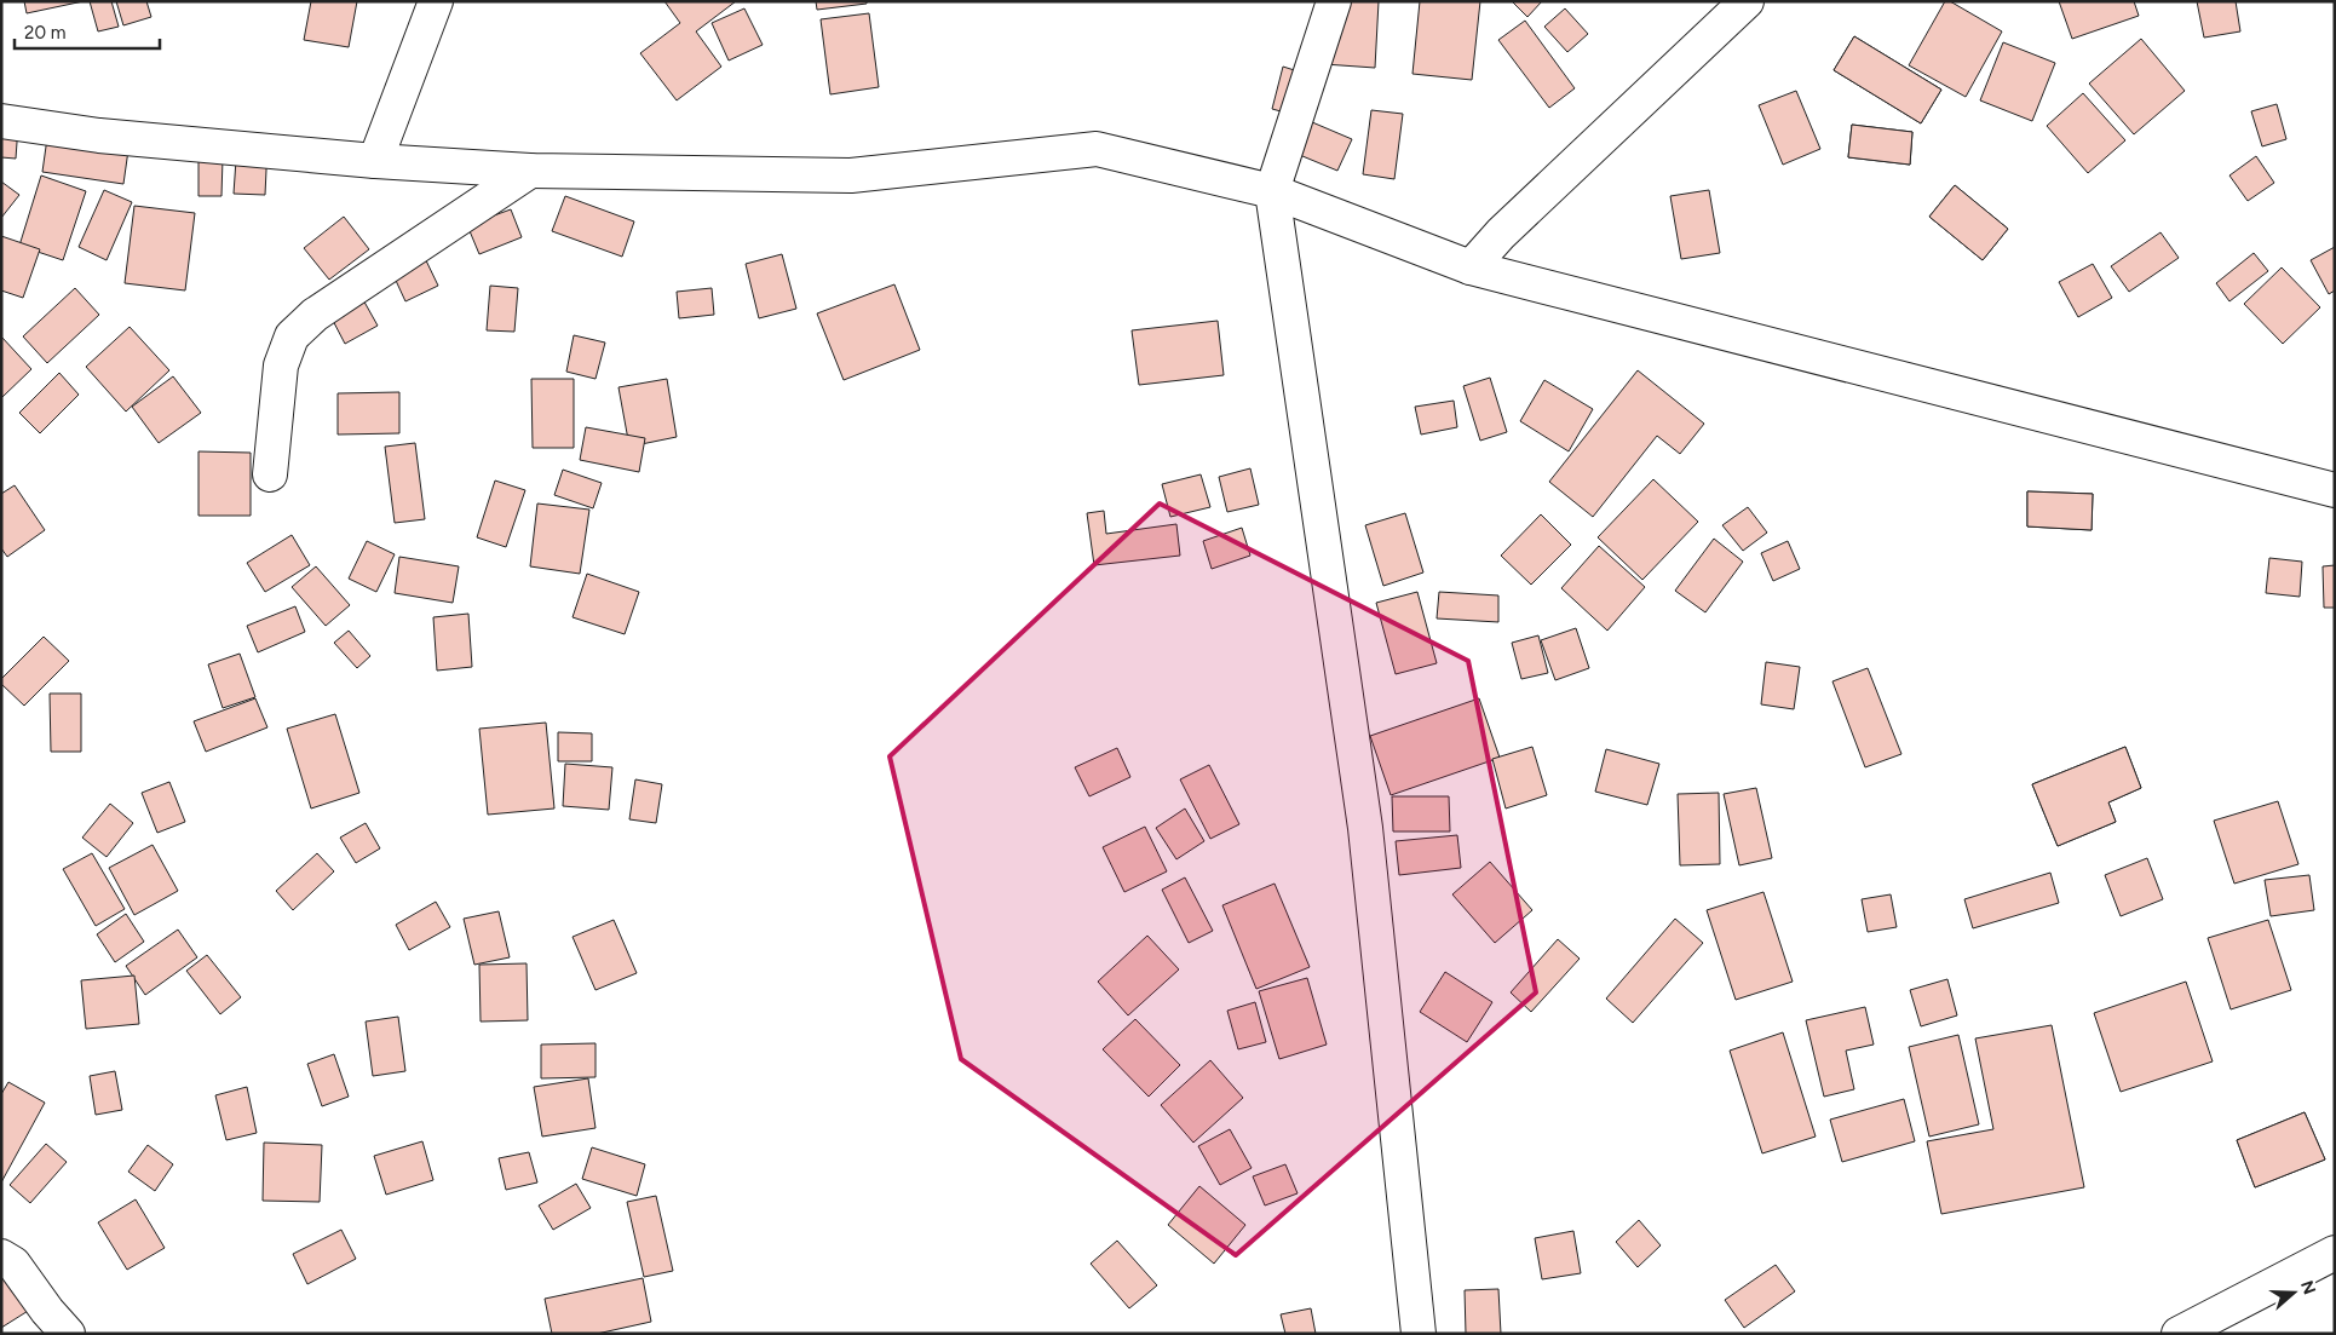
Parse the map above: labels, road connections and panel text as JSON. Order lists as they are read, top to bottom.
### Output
{
  "scale_bar": "20 m",
  "north": "right"
}
